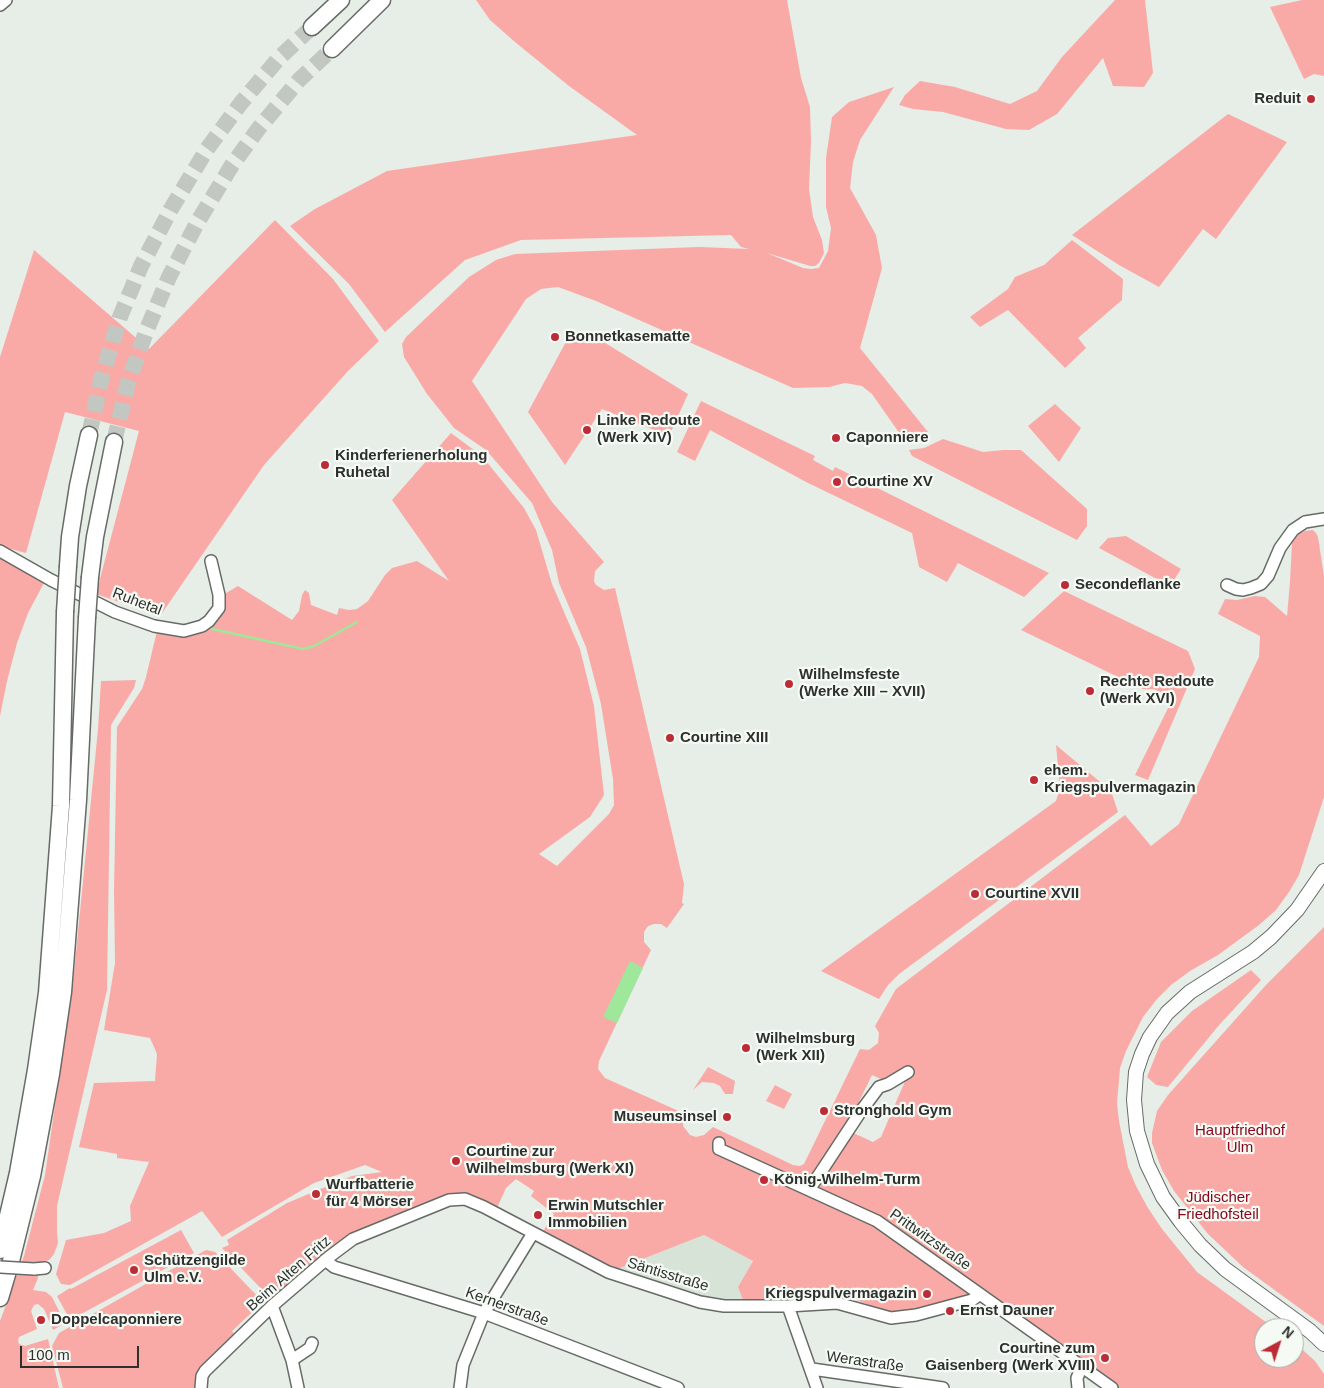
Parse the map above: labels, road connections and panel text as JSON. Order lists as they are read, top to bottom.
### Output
{
  "streets": {
    "street": [
      "Ruhetal",
      "Prittwitzstraße",
      "Beim Alten Fritz",
      "Säntisstraße",
      "Kernerstraße",
      "Werastraße"
    ]
  },
  "crossings": [
    ["Prittwitzstraße", "Säntisstraße"],
    ["Beim Alten Fritz", "Säntisstraße"],
    ["Beim Alten Fritz", "Kernerstraße"]
  ],
  "parks": ["Hauptfriedhof Ulm", "Jüdischer Friedhofsteil"],
  "places": [
    "Reduit",
    "Bonnetkasematte",
    "Linke Redoute (Werk XIV)",
    "Caponniere",
    "Kinderferienerholung Ruhetal",
    "Courtine XV",
    "Secondeflanke",
    "Wilhelmsfeste (Werke XIII – XVII)",
    "Rechte Redoute (Werk XVI)",
    "Courtine XIII",
    "ehem. Kriegspulvermagazin",
    "Courtine XVII",
    "Wilhelmsburg (Werk XII)",
    "Stronghold Gym",
    "Museumsinsel",
    "Courtine zur Wilhelmsburg (Werk XI)",
    "König-Wilhelm-Turm",
    "Wurfbatterie für 4 Mörser",
    "Erwin Mutschler Immobilien",
    "Schützengilde Ulm e.V.",
    "Kriegspulvermagazin",
    "Ernst Dauner",
    "Doppelcaponniere",
    "Courtine zum Gaisenberg (Werk XVIII)"
  ],
  "scale_bar": "100 m",
  "north": "top right"
}
